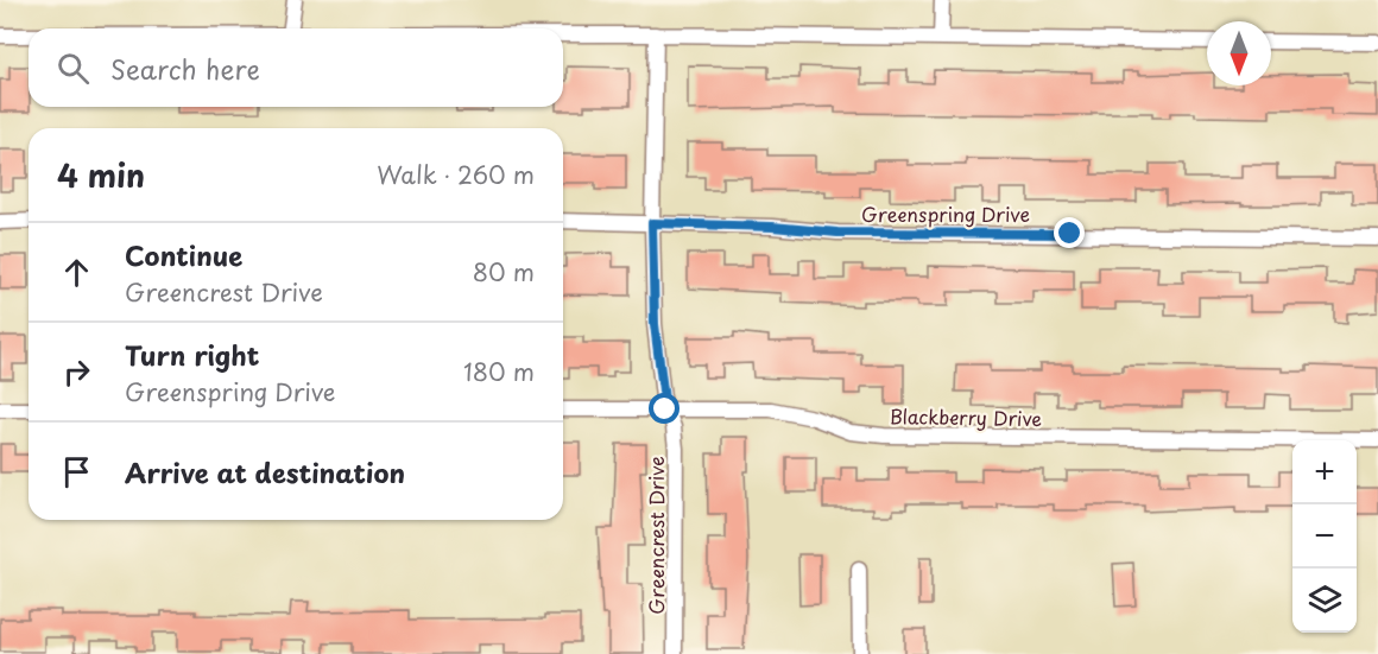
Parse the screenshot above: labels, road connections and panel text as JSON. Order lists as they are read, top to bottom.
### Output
{
  "streets": {
    "street": ["Greenspring Drive", "Blackberry Drive", "Greencrest Drive"]
  },
  "crossings": [
    ["Greenspring Drive", "Greencrest Drive"],
    ["Blackberry Drive", "Greencrest Drive"]
  ],
  "north": "bottom",
  "page": {
    "search": "Search here",
    "heading": ["4 min", "Walk · 260 m"],
    "list": [
      ["Continue", "Greencrest Drive", "80 m"],
      ["Turn right", "Greenspring Drive", "180 m"],
      "Arrive at destination"
    ],
    "map_buttons": ["+", "−"]
  }
}
